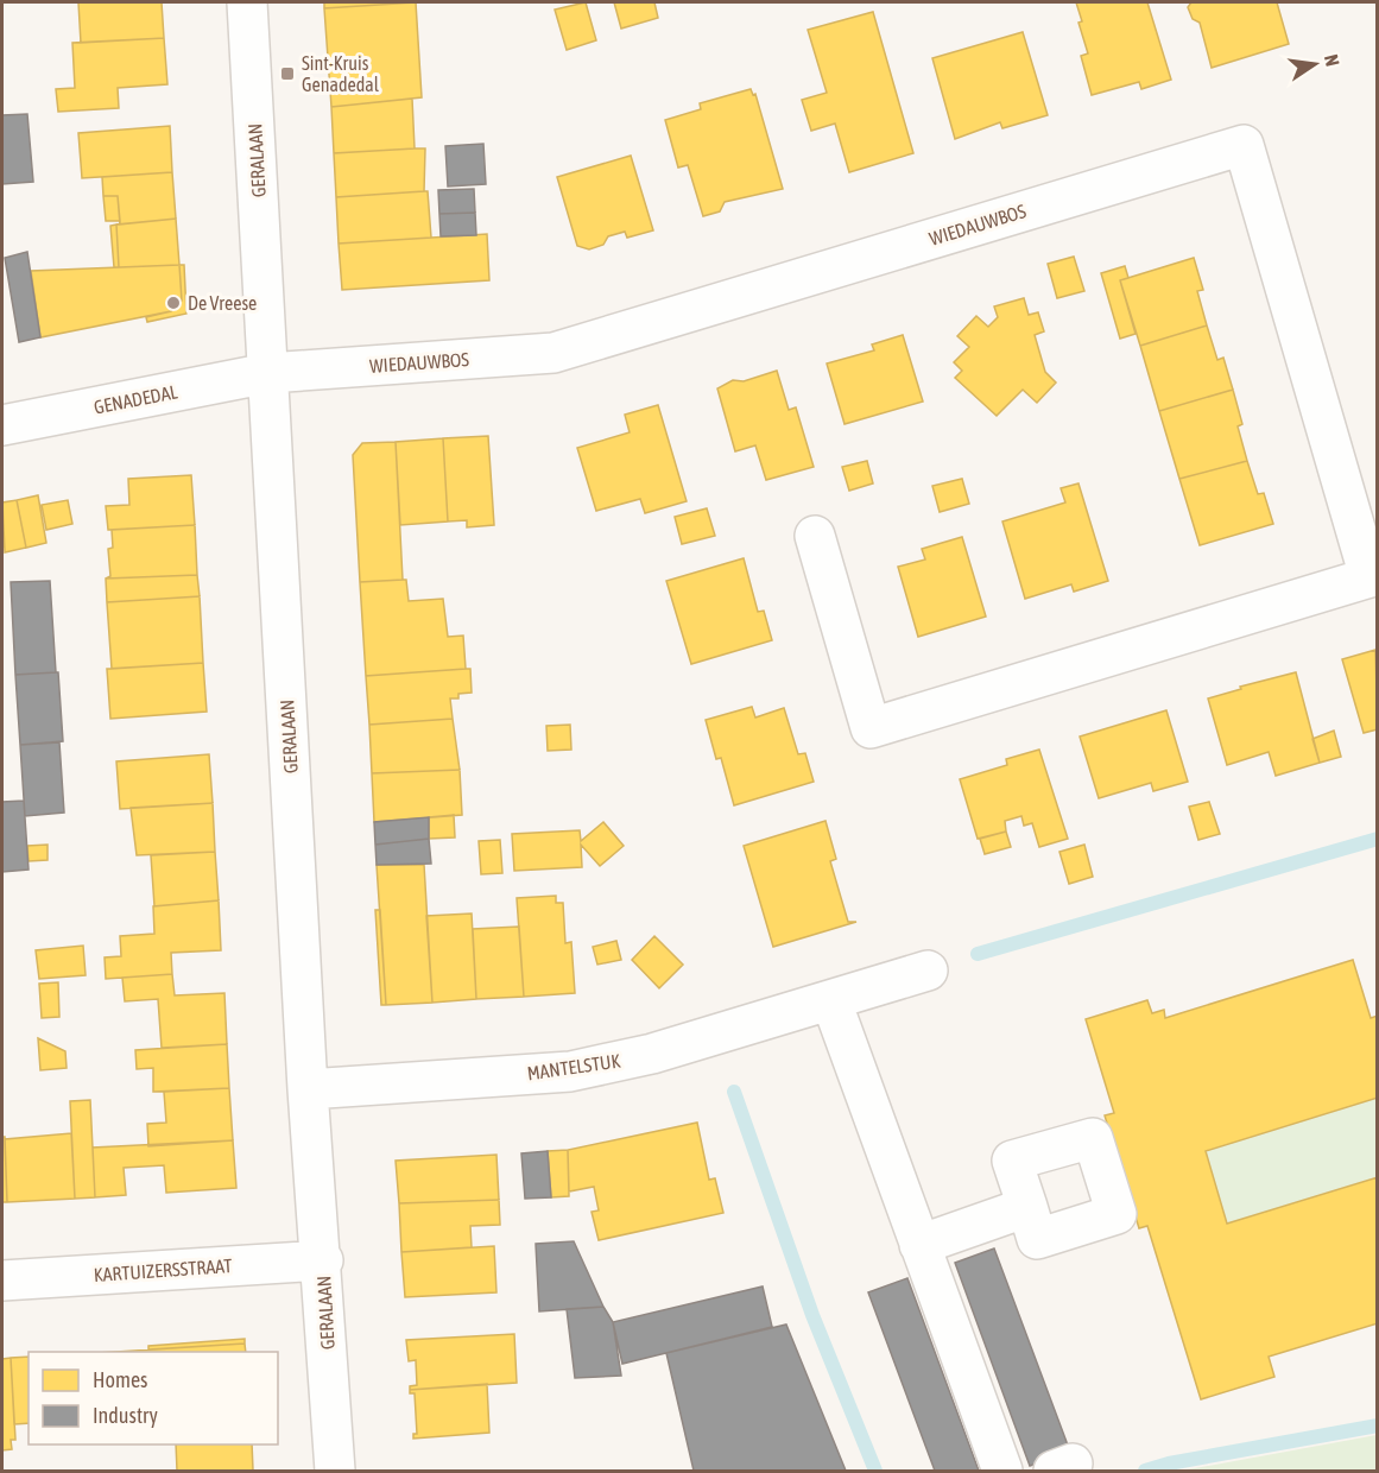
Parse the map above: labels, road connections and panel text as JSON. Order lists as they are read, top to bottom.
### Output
{
  "streets": {
    "street": [
      "GERALAAN",
      "WIEDAUWBOS",
      "GENADEDAL",
      "MANTELSTUK",
      "KARTUIZERSSTRAAT"
    ]
  },
  "crossings": [
    ["GERALAAN", "WIEDAUWBOS"],
    ["GERALAAN", "GENADEDAL"],
    ["GERALAAN", "MANTELSTUK"],
    ["GERALAAN", "KARTUIZERSSTRAAT"],
    ["WIEDAUWBOS", "GENADEDAL"]
  ],
  "places": {
    "transit": ["Sint-Kruis Genadedal"],
    "other": ["De Vreese"]
  },
  "legend": ["Homes", "Industry"],
  "north": "right"
}
